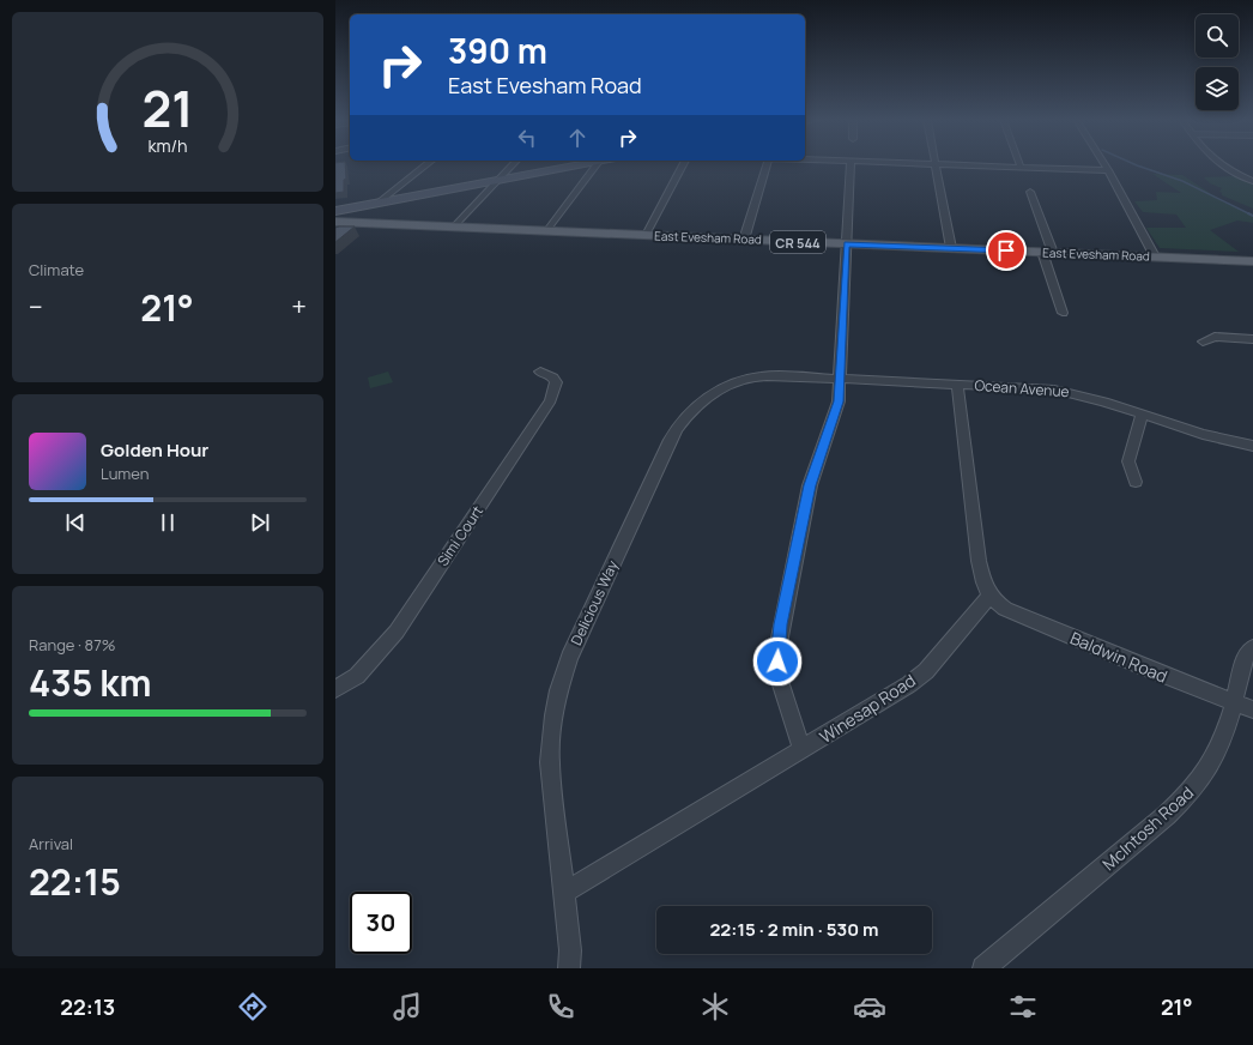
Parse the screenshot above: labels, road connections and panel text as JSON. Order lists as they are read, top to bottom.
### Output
{
  "streets": {
    "main road": ["East Evesham Road", "CR 544"],
    "street": [
      "Ocean Avenue",
      "Simi Court",
      "Delicious Way",
      "Baldwin Road",
      "Winesap Road",
      "McIntosh Road"
    ]
  },
  "crossings": [
    ["Ocean Avenue", "Delicious Way"],
    ["Delicious Way", "Winesap Road"],
    ["Baldwin Road", "Winesap Road"],
    ["Baldwin Road", "McIntosh Road"]
  ],
  "page": {
    "turn": ["390 m", "East Evesham Road"],
    "tile": [
      "Climate",
      ["Range · 87%", "435 km"],
      ["Arrival", "22:15"]
    ],
    "heat": ["−", "21°", "+"],
    "song": ["Golden Hour", "Lumen"],
    "limit": "30",
    "trip": "22:15 · 2 min · 530 m",
    "tabs": ["22:13", "21°"],
    "gauge": ["21", "km/h"]
  }
}
